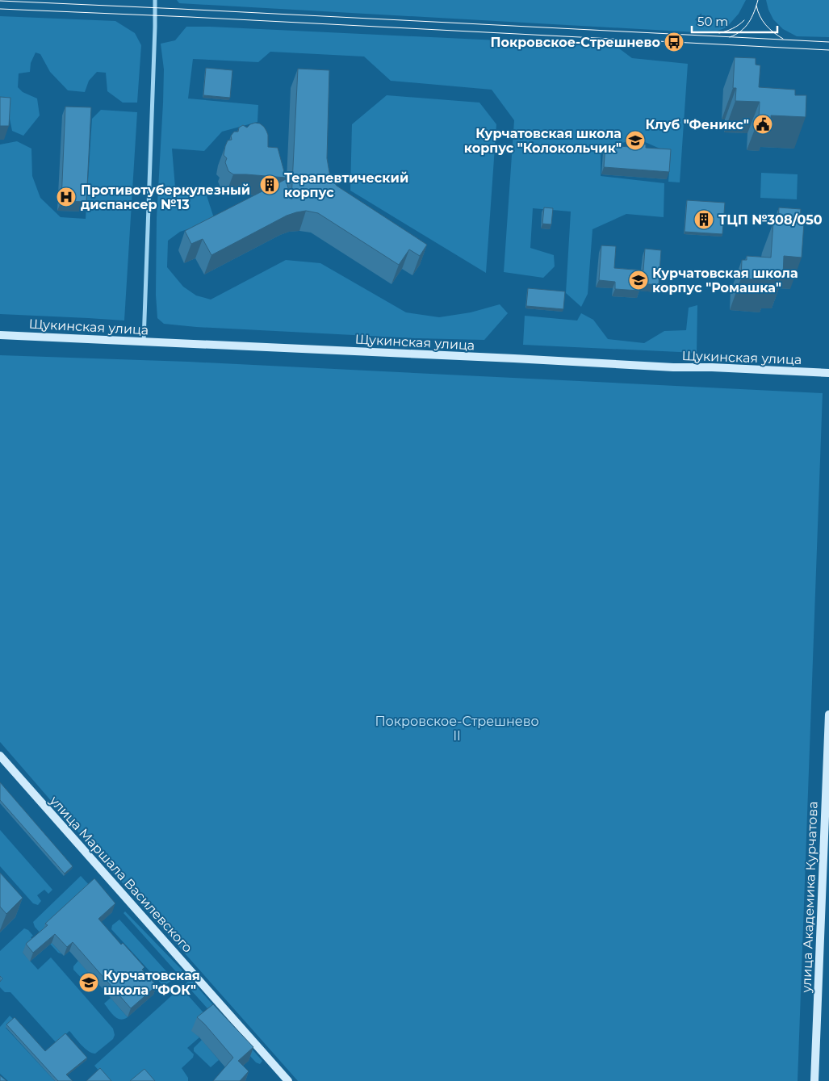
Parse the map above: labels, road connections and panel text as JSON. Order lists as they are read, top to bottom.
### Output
{
  "streets": {
    "main road": ["Щукинская улица", "улица Маршала Василевского", "улица Академика Курчатова"]
  },
  "parks": ["Покровское-Стрешнево II"],
  "places": {
    "bus stop": ["Покровское-Стрешнево"],
    "public building": ["Клуб \"Феникс\""],
    "school or university": ["Курчатовская школа корпус \"Колокольчик\"", "Курчатовская школа корпус \"Ромашка\"", "Курчатовская школа \"ФОК\""],
    "building": ["Терапевтический корпус", "ТЦП №308/050"],
    "hospital": ["Противотуберкулезный диспансер №13"]
  },
  "scale_bar": "50 m"
}
